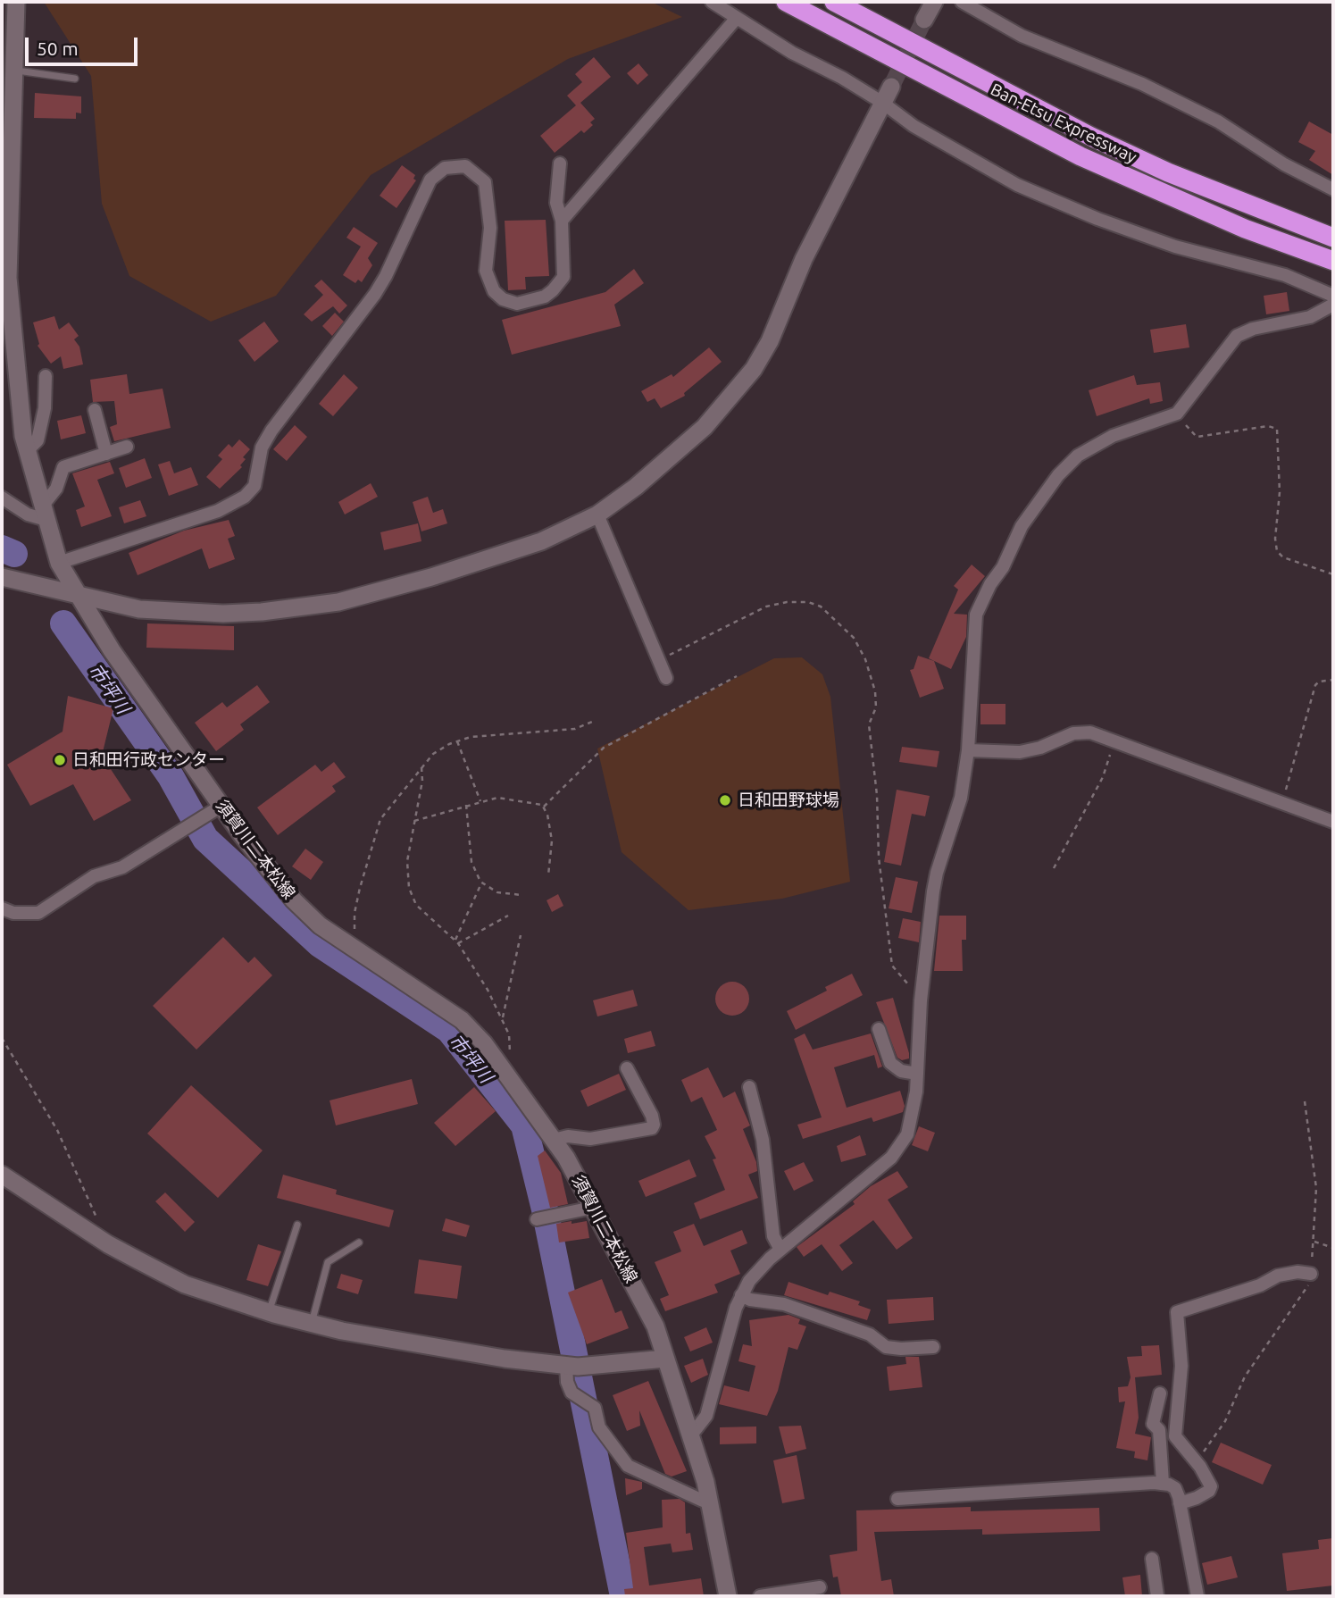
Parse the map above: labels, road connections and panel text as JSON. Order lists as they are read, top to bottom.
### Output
{
  "streets": {
    "highway": ["Ban-Etsu Expressway"],
    "street": ["須賀川二本松線"]
  },
  "water": ["市坪川"],
  "places": ["日和田行政センター", "日和田野球場"],
  "scale_bar": "50 m"
}
